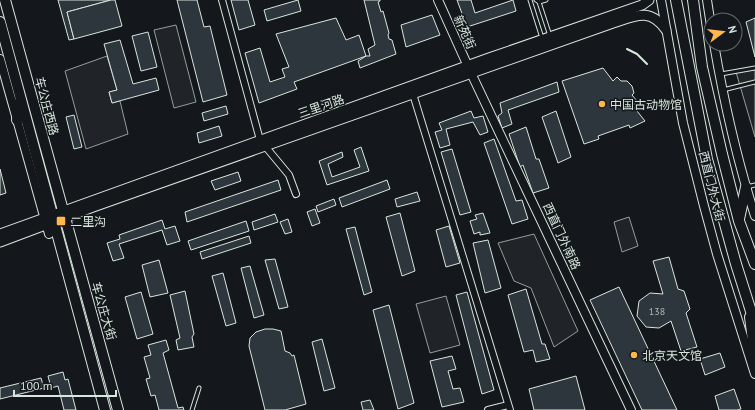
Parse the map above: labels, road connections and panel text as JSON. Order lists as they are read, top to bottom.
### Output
{
  "streets": {
    "main road": [
      "车公庄西路",
      "三里河路",
      "西直门外大街",
      "车公庄大街"
    ],
    "street": ["新苑街", "西直门外南路"]
  },
  "crossings": [
    ["新苑街", "三里河路"],
    ["新苑街", "西直门外南路"],
    ["车公庄西路", "三里河路"],
    ["车公庄西路", "车公庄大街"],
    ["三里河路", "西直门外大街"],
    ["三里河路", "西直门外南路"],
    ["三里河路", "车公庄大街"]
  ],
  "places": {
    "other": ["中国古动物馆", "北京天文馆"],
    "transit": ["二里沟"]
  },
  "house_numbers": ["138"],
  "scale_bar": "100 m",
  "north": "right"
}
